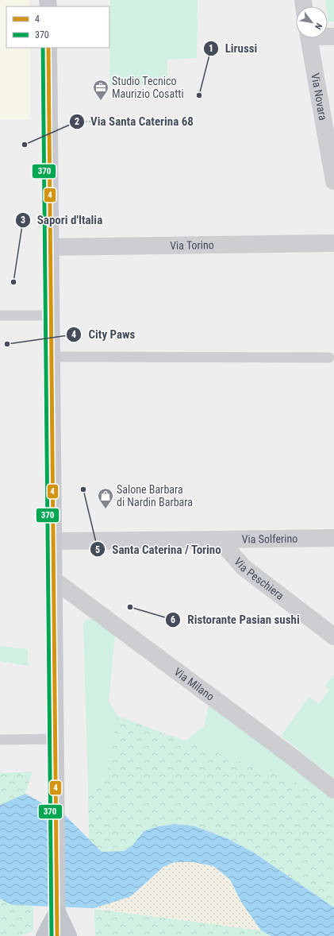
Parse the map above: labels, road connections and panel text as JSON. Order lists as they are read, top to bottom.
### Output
{
  "streets": {
    "street": [
      "Via Novara",
      "Via Torino",
      "Via Solferino",
      "Via Peschiera",
      "Via Milano"
    ]
  },
  "crossings": [
    ["Via Solferino", "Via Peschiera"]
  ],
  "places": {
    "other": [
      "Lirussi",
      "Via Santa Caterina 68",
      "Sapori d'Italia",
      "City Paws",
      "Santa Caterina / Torino",
      "Ristorante Pasian sushi"
    ],
    "office": ["Studio Tecnico Maurizio Cosatti"],
    "shop": ["Salone Barbara di Nardin Barbara"]
  },
  "lines": ["transit line 4", "transit line 370"],
  "legend": ["4", "370"],
  "north": "bottom right"
}
